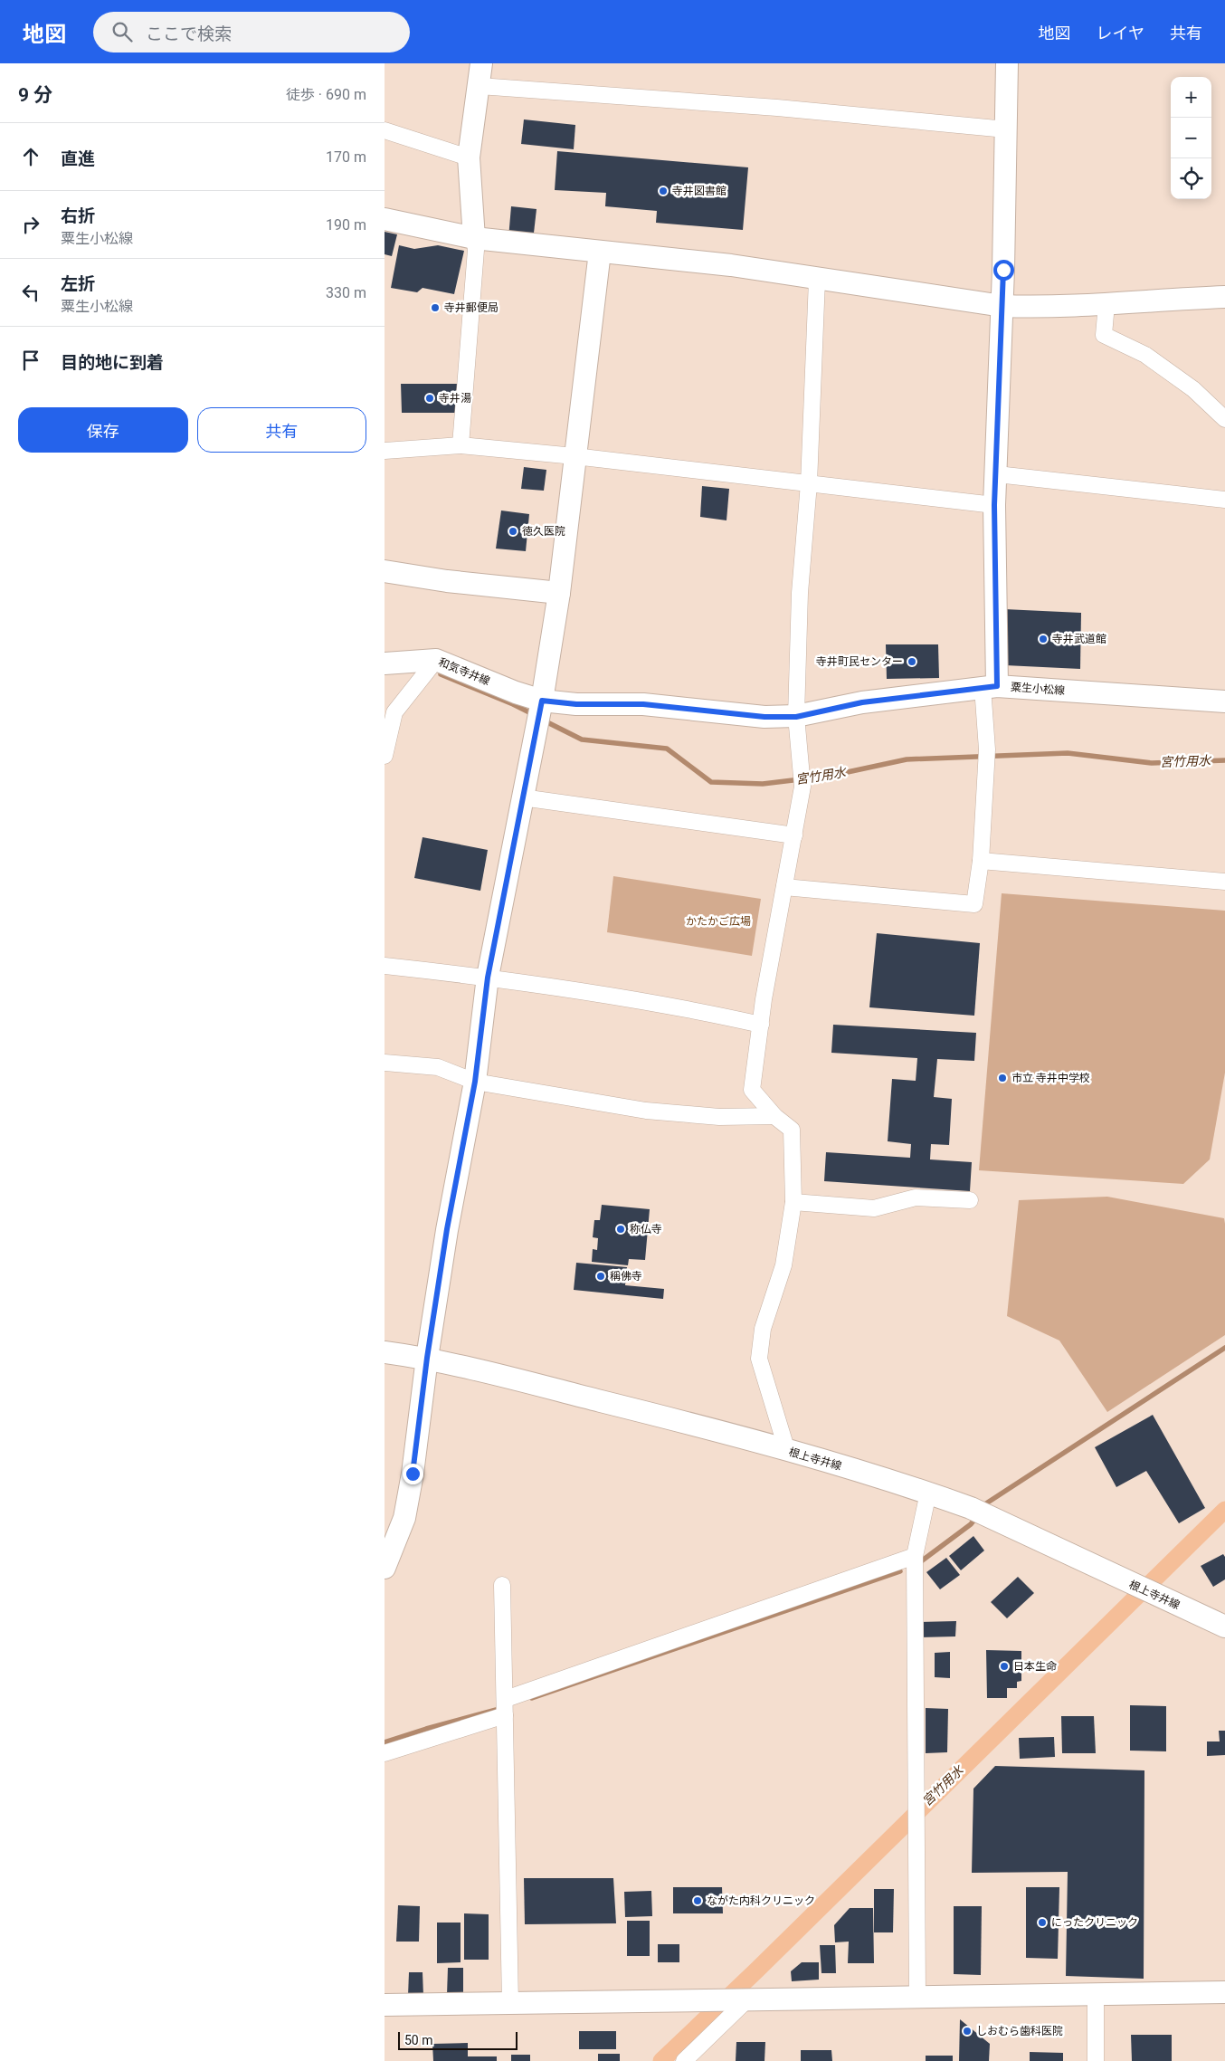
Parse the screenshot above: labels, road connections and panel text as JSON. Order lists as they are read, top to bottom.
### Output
{
  "streets": {
    "main road": ["和気寺井線", "粟生小松線", "根上寺井線"]
  },
  "crossings": [
    ["和気寺井線", "粟生小松線"]
  ],
  "water": ["宮竹用水"],
  "parks": ["かたかご広場"],
  "places": [
    "寺井図書館",
    "寺井郵便局",
    "寺井湯",
    "徳久医院",
    "寺井武道館",
    "寺井町民センター",
    "市立 寺井中学校",
    "称仏寺",
    "稱佛寺",
    "日本生命",
    "ながた内科クリニック",
    "にったクリニック",
    "しおむら歯科医院"
  ],
  "scale_bar": "50 m",
  "page": {
    "header": "地図",
    "search": "ここで検索",
    "nav": ["地図", "レイヤ", "共有"],
    "heading": ["9 分", "徒歩 · 690 m"],
    "map_buttons": ["+", "−"],
    "list": [
      ["直進", "170 m"],
      ["右折", "粟生小松線", "190 m"],
      ["左折", "粟生小松線", "330 m"],
      "目的地に到着"
    ],
    "buttons": ["保存", "共有"],
    "scale": "50 m"
  }
}
